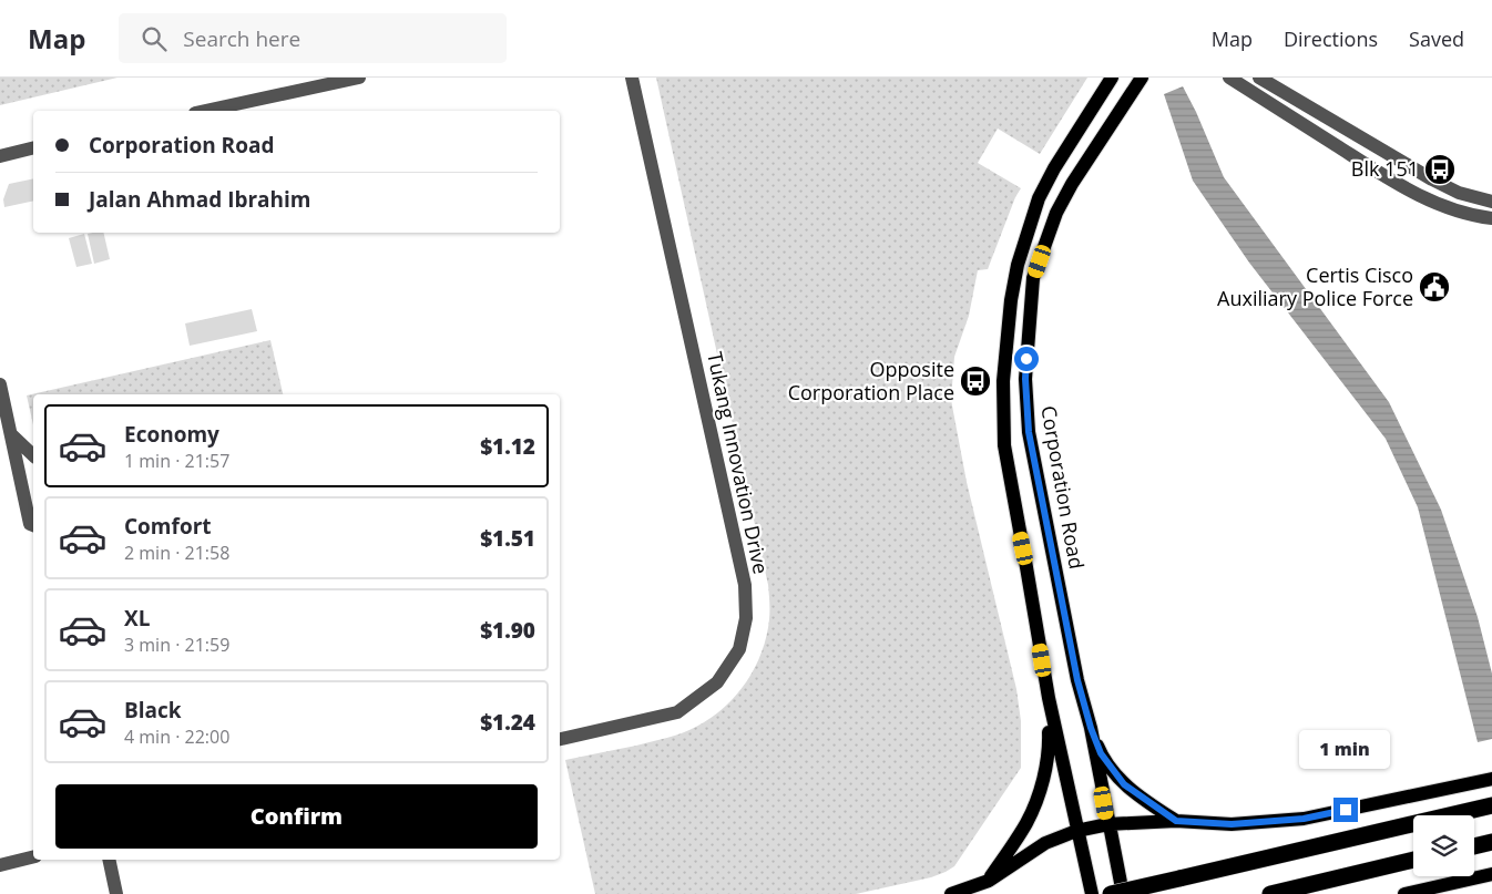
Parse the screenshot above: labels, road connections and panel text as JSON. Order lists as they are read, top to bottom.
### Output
{
  "streets": {
    "main road": ["Corporation Road"],
    "street": ["Tukang Innovation Drive"]
  },
  "places": {
    "bus stop": ["Blk 151", "Opposite Corporation Place"],
    "public building": ["Certis Cisco Auxiliary Police Force"]
  },
  "page": {
    "header": "Map",
    "search": "Search here",
    "nav": ["Map", "Directions", "Saved"],
    "banner": ["Corporation Road", "Jalan Ahmad Ibrahim"],
    "list": [
      {
        "name": "Economy",
        "note": "1 min · 21:57",
        "value": "$1.12"
      },
      {
        "name": "Comfort",
        "note": "2 min · 21:58",
        "value": "$1.51"
      },
      {
        "name": "XL",
        "note": "3 min · 21:59",
        "value": "$1.90"
      },
      {
        "name": "Black",
        "note": "4 min · 22:00",
        "value": "$1.24"
      }
    ],
    "bubble": "1 min",
    "buttons": "Confirm"
  }
}
